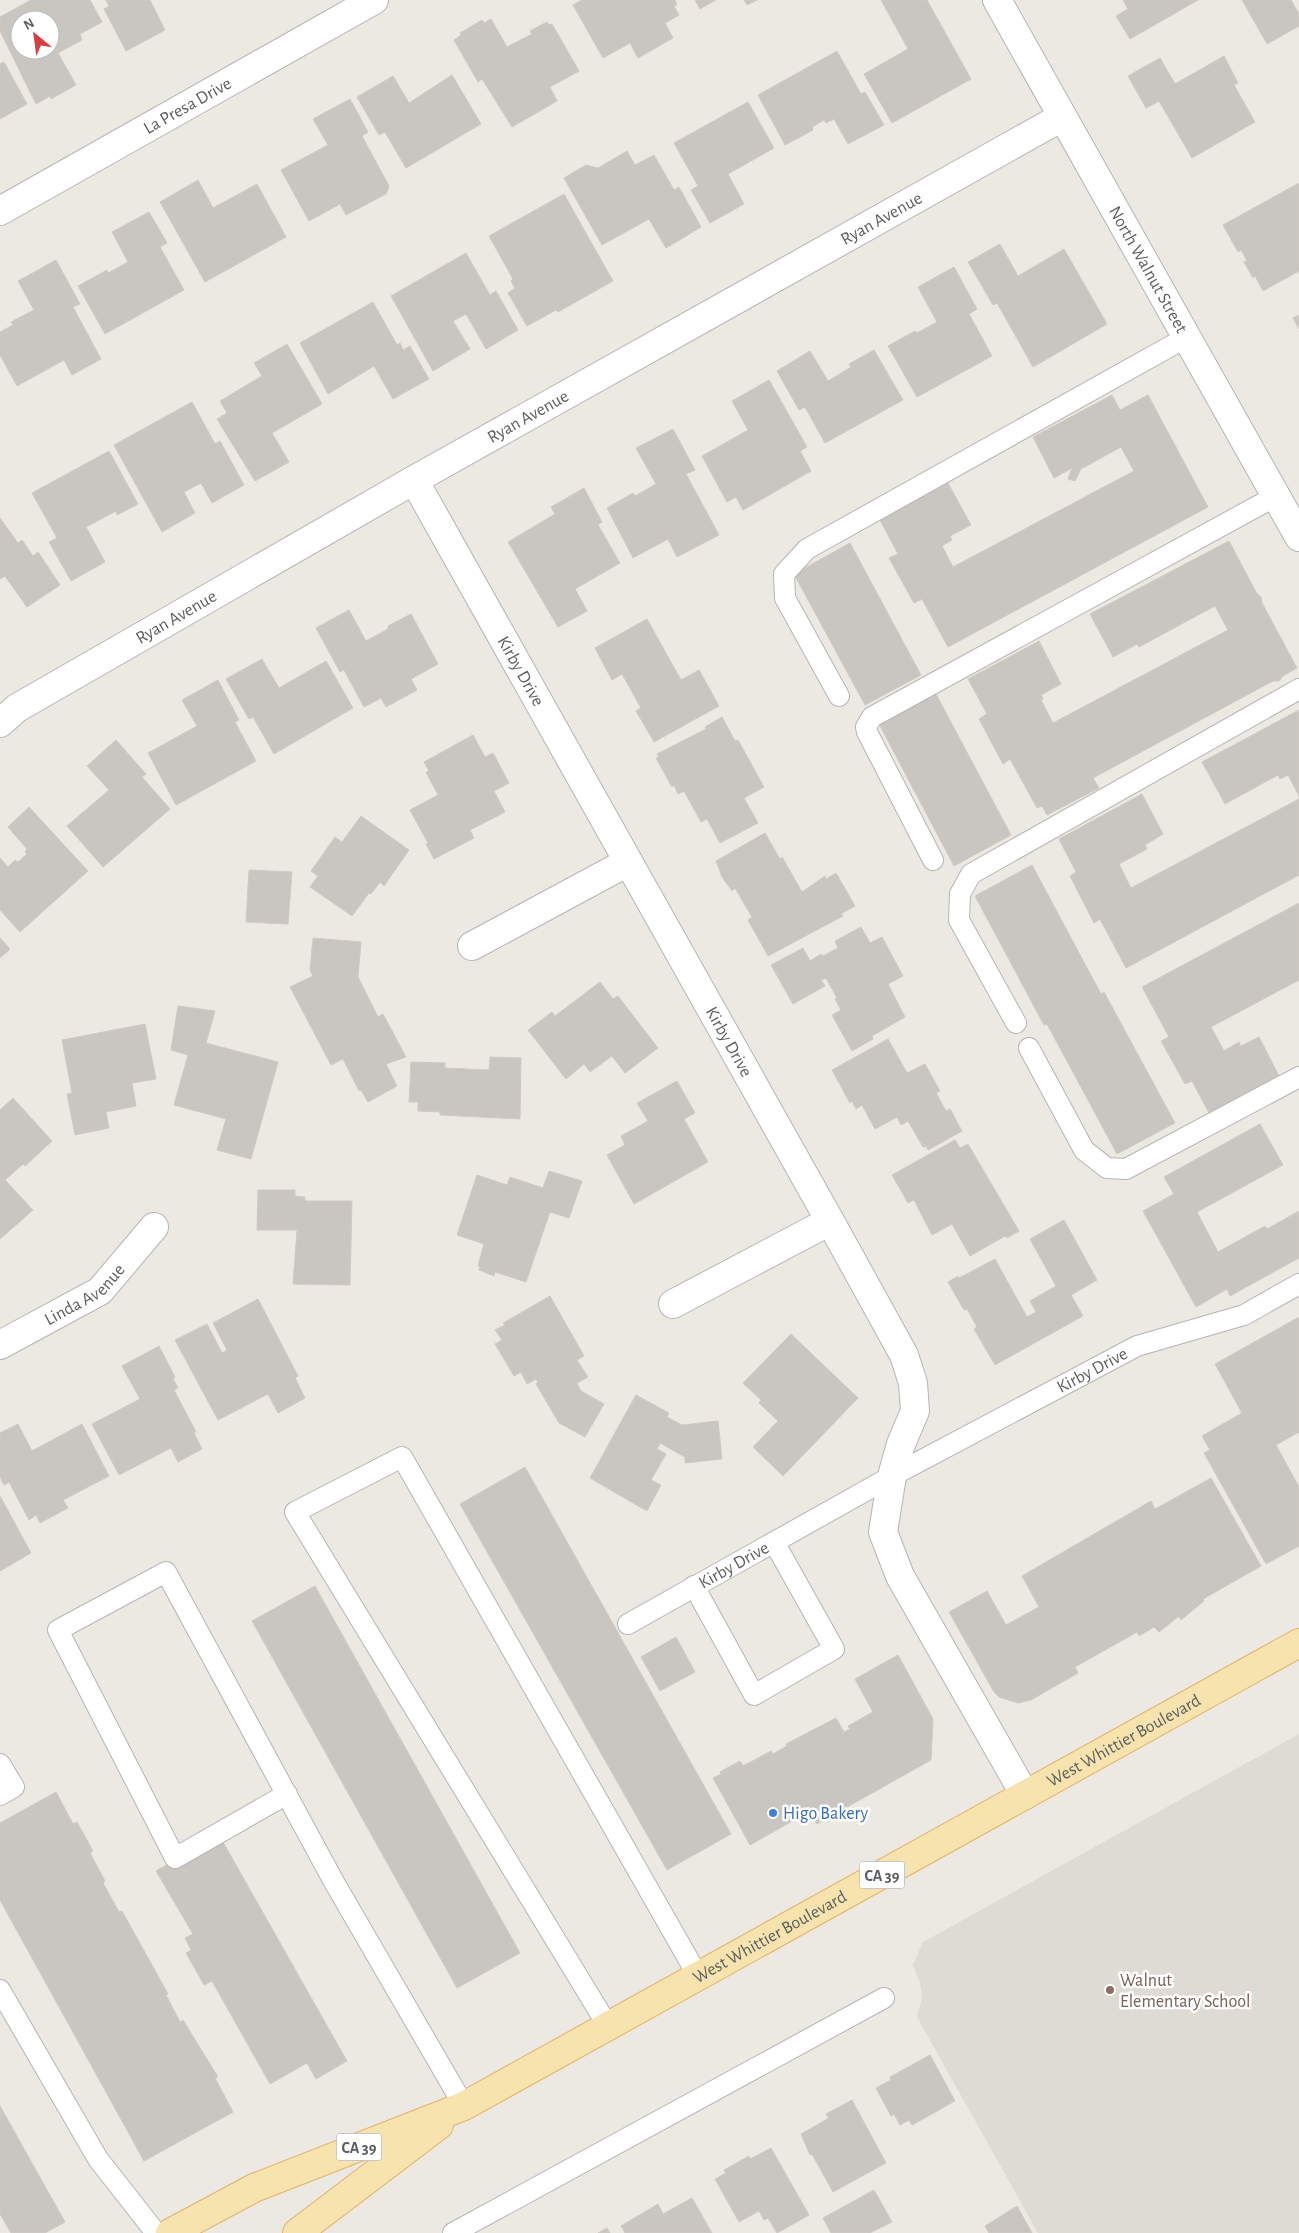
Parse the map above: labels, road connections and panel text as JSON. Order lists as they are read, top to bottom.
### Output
{
  "streets": {
    "main road": ["West Whittier Boulevard", "CA 39"],
    "street": [
      "La Presa Drive",
      "Ryan Avenue",
      "North Walnut Street",
      "Kirby Drive",
      "Linda Avenue"
    ]
  },
  "crossings": [
    ["Ryan Avenue", "North Walnut Street"],
    ["Ryan Avenue", "Kirby Drive"],
    ["Kirby Drive", "West Whittier Boulevard"],
    ["West Whittier Boulevard", "CA 39"]
  ],
  "places": ["Higo Bakery", "Walnut Elementary School"],
  "north": "top left"
}
